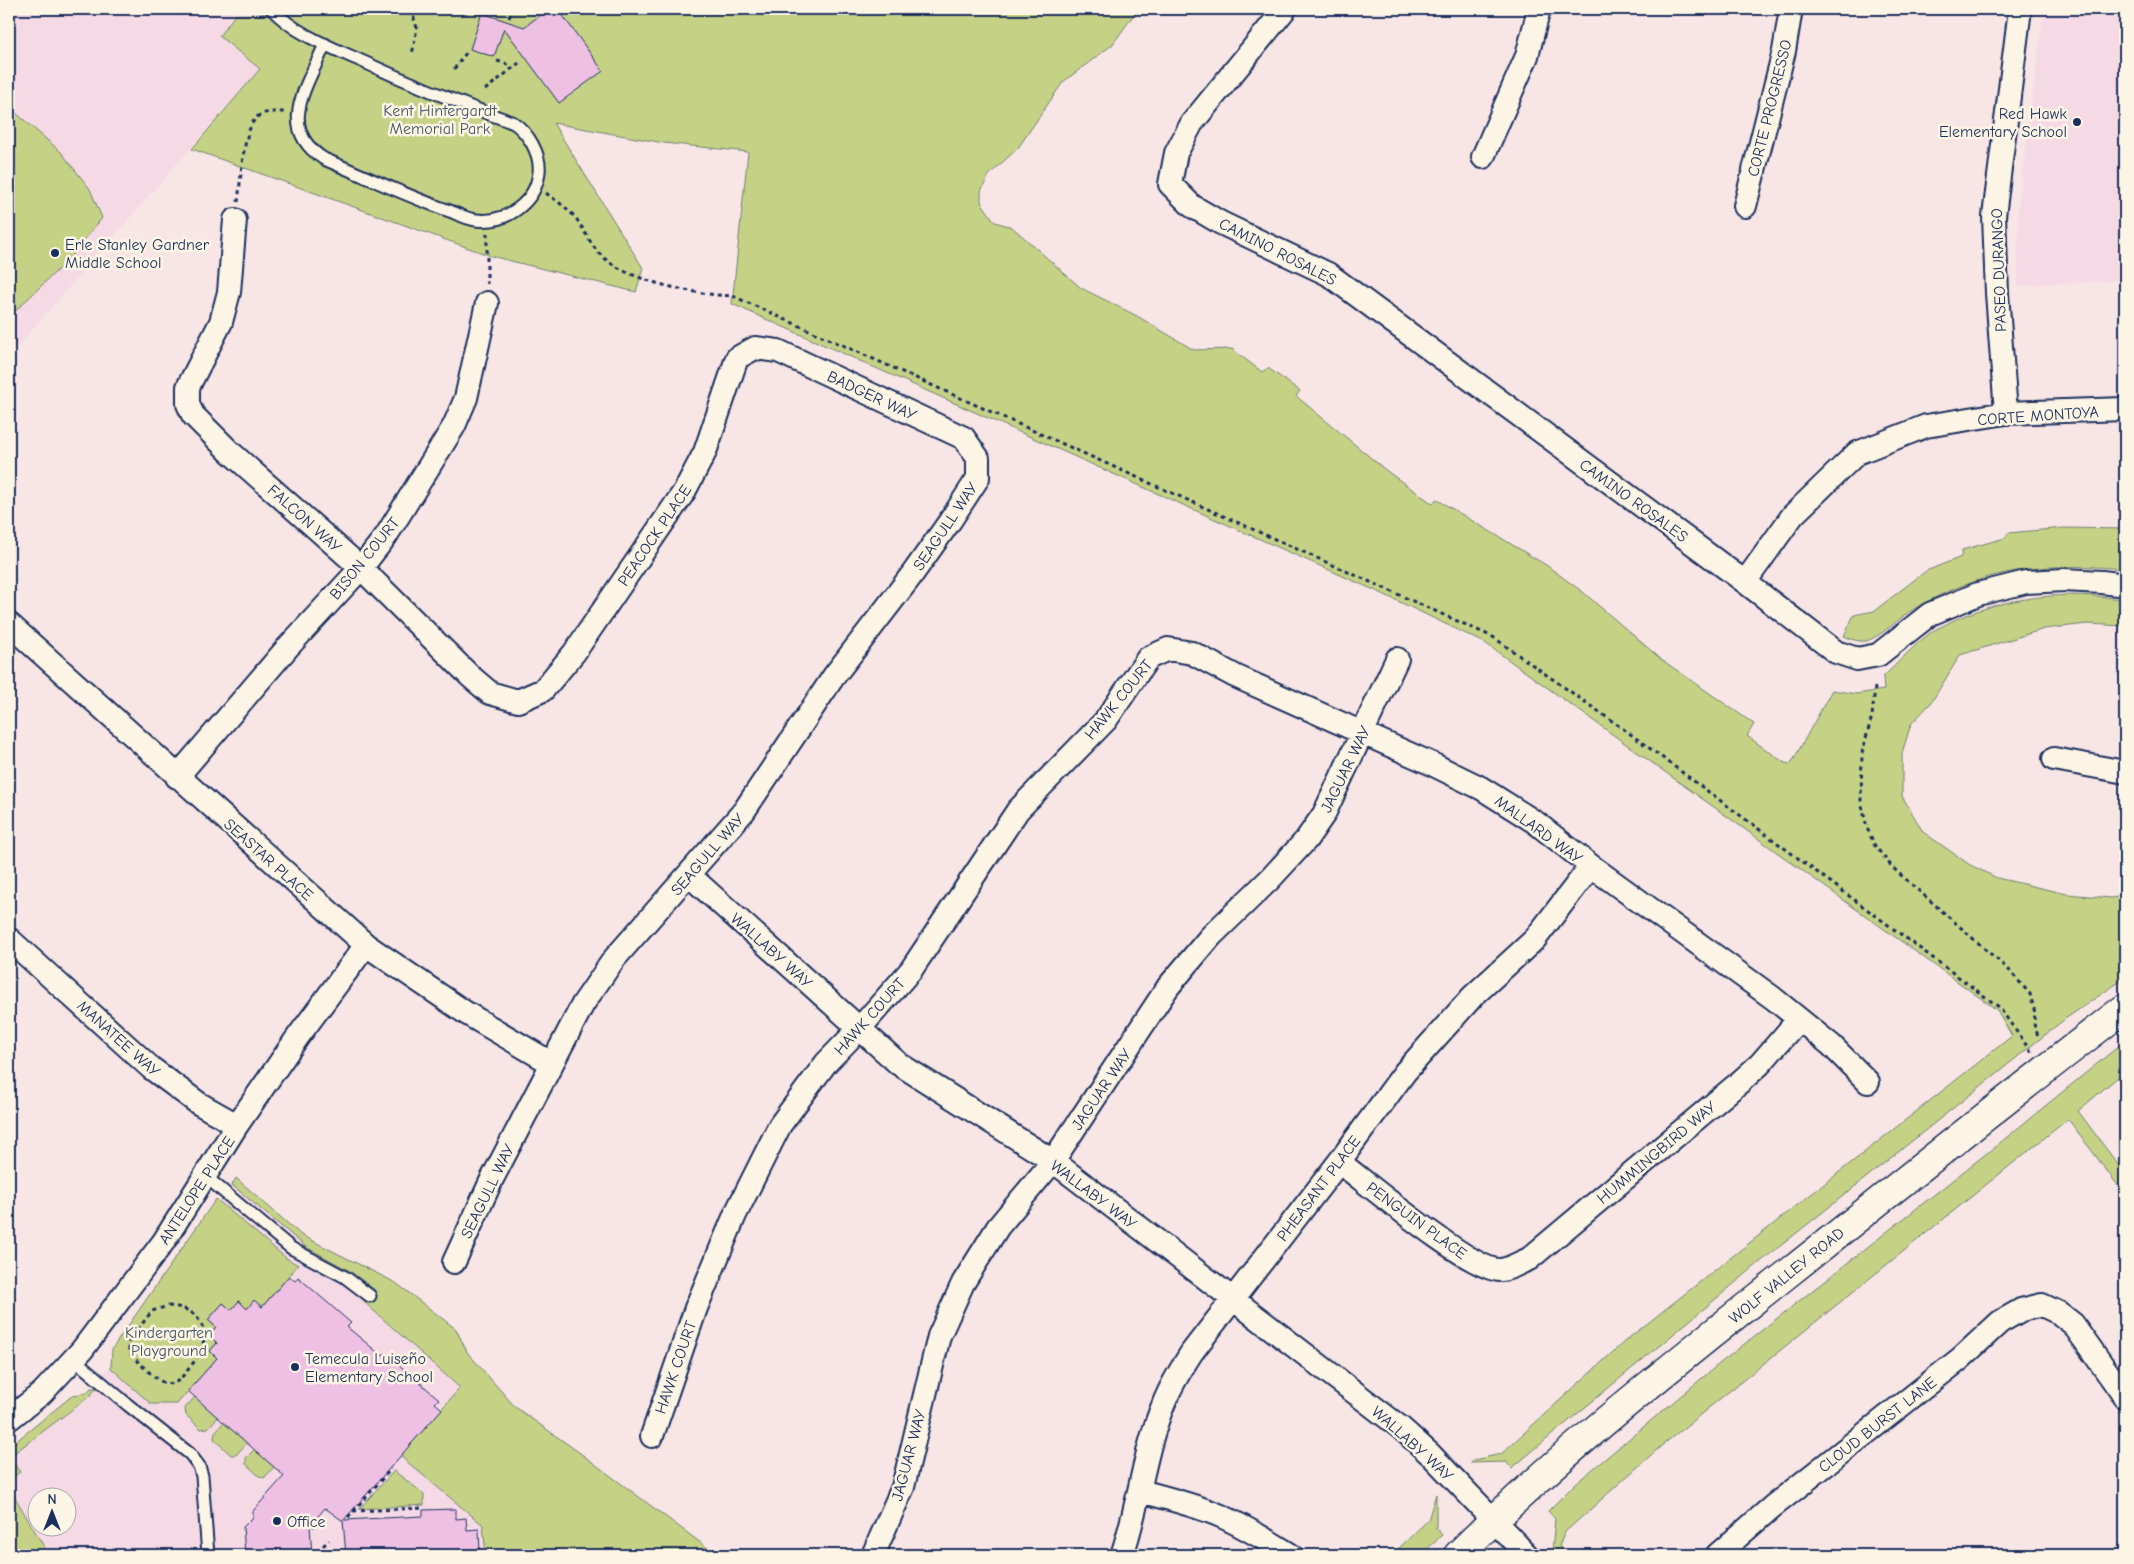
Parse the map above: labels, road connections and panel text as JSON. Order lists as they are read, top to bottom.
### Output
{
  "streets": {
    "main road": ["WOLF VALLEY ROAD"],
    "street": [
      "CORTE PROGRESSO",
      "CAMINO ROSALES",
      "PASEO DURANGO",
      "BADGER WAY",
      "CORTE MONTOYA",
      "FALCON WAY",
      "SEAGULL WAY",
      "PEACOCK PLACE",
      "BISON COURT",
      "HAWK COURT",
      "JAGUAR WAY",
      "MALLARD WAY",
      "SEASTAR PLACE",
      "WALLABY WAY",
      "MANATEE WAY",
      "HUMMINGBIRD WAY",
      "PHEASANT PLACE",
      "ANTELOPE PLACE",
      "PENGUIN PLACE",
      "CLOUD BURST LANE"
    ]
  },
  "crossings": [
    ["CAMINO ROSALES", "CORTE MONTOYA"],
    ["PASEO DURANGO", "CORTE MONTOYA"],
    ["BADGER WAY", "SEAGULL WAY"],
    ["BADGER WAY", "PEACOCK PLACE"],
    ["FALCON WAY", "PEACOCK PLACE"],
    ["FALCON WAY", "BISON COURT"],
    ["SEAGULL WAY", "SEASTAR PLACE"],
    ["SEAGULL WAY", "WALLABY WAY"],
    ["BISON COURT", "SEASTAR PLACE"],
    ["HAWK COURT", "MALLARD WAY"],
    ["HAWK COURT", "WALLABY WAY"],
    ["JAGUAR WAY", "MALLARD WAY"],
    ["JAGUAR WAY", "WALLABY WAY"],
    ["MALLARD WAY", "HUMMINGBIRD WAY"],
    ["MALLARD WAY", "PHEASANT PLACE"],
    ["SEASTAR PLACE", "ANTELOPE PLACE"],
    ["WALLABY WAY", "PHEASANT PLACE"],
    ["WALLABY WAY", "WOLF VALLEY ROAD"],
    ["MANATEE WAY", "ANTELOPE PLACE"],
    ["HUMMINGBIRD WAY", "PENGUIN PLACE"],
    ["PHEASANT PLACE", "PENGUIN PLACE"]
  ],
  "parks": ["Kent Hintergardt Memorial Park", "Kindergarten Playground"],
  "places": [
    "Red Hawk Elementary School",
    "Erle Stanley Gardner Middle School",
    "Temecula Luiseño Elementary School",
    "Office"
  ],
  "north": "top"
}
